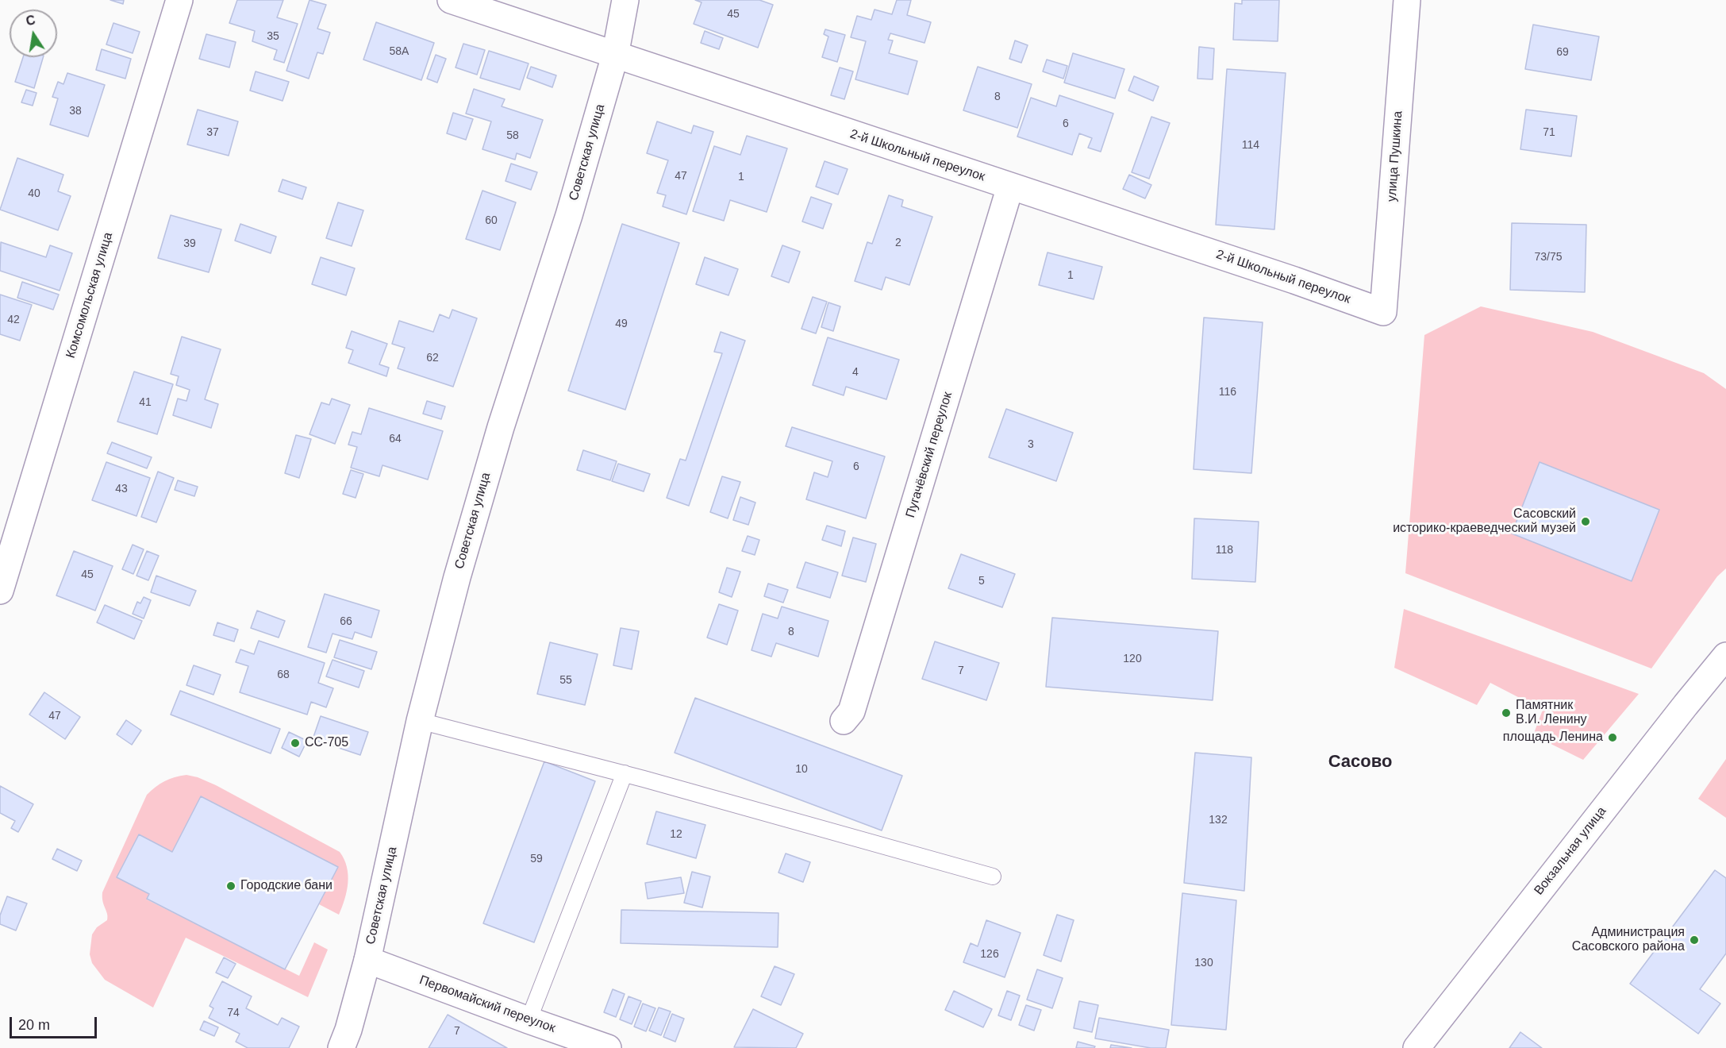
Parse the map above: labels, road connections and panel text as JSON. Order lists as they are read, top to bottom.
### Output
{
  "streets": {
    "street": [
      "Советская улица",
      "2-й Школьный переулок",
      "улица Пушкина",
      "Комсомольская улица",
      "Пугачёвский переулок",
      "Вокзальная улица",
      "Первомайский переулок"
    ]
  },
  "crossings": [
    ["Советская улица", "2-й Школьный переулок"],
    ["Советская улица", "Первомайский переулок"],
    ["2-й Школьный переулок", "улица Пушкина"],
    ["2-й Школьный переулок", "Пугачёвский переулок"]
  ],
  "districts": ["Сасово"],
  "places": [
    "Сасовский историко-краеведческий музей",
    "Памятник В.И. Ленину",
    "площадь Ленина",
    "СС-705",
    "Городские бани",
    "Администрация Сасовского района"
  ],
  "house_numbers": [
    "45",
    "35",
    "58А",
    "69",
    "8",
    "38",
    "6",
    "37",
    "71",
    "58",
    "114",
    "47",
    "1",
    "40",
    "60",
    "2",
    "39",
    "73/75",
    "1",
    "42",
    "49",
    "62",
    "4",
    "116",
    "41",
    "64",
    "3",
    "6",
    "43",
    "118",
    "45",
    "5",
    "66",
    "8",
    "120",
    "7",
    "68",
    "55",
    "47",
    "10",
    "132",
    "12",
    "59",
    "126",
    "130",
    "74",
    "7"
  ],
  "scale_bar": "20 m",
  "north": "top"
}
